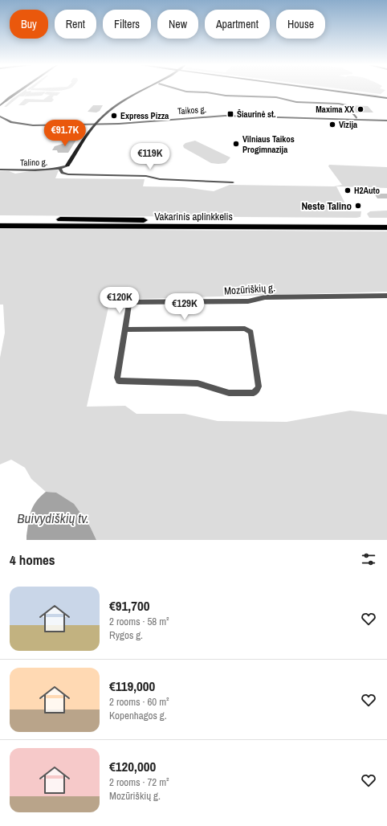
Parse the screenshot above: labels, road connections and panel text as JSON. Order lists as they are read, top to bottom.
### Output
{
  "streets": {
    "highway": ["Vakarinis aplinkkelis"],
    "street": ["Taikos g.", "Talino g.", "Mozūriškių g."]
  },
  "water": ["Buivydiškių tv."],
  "places": {
    "other": [
      "Maxima XX",
      "Express Pizza",
      "Vizija",
      "Vilniaus Taikos Progimnazija",
      "H2Auto",
      "Neste Talino"
    ],
    "transit": ["Šiaurinė st."]
  },
  "page": {
    "chip": [
      "Buy",
      "Rent",
      "Filters",
      "New",
      "Apartment",
      "House"
    ],
    "price": [
      "€91.7K",
      "€119K",
      "€120K",
      "€129K"
    ],
    "heading": "4 homes",
    "list": [
      {
        "name": "€91,700",
        "note": "2 rooms · 58 m² · Rygos g."
      },
      {
        "name": "€119,000",
        "note": "2 rooms · 60 m² · Kopenhagos g."
      },
      {
        "name": "€120,000",
        "note": "2 rooms · 72 m² · Mozūriškių g."
      }
    ]
  }
}
